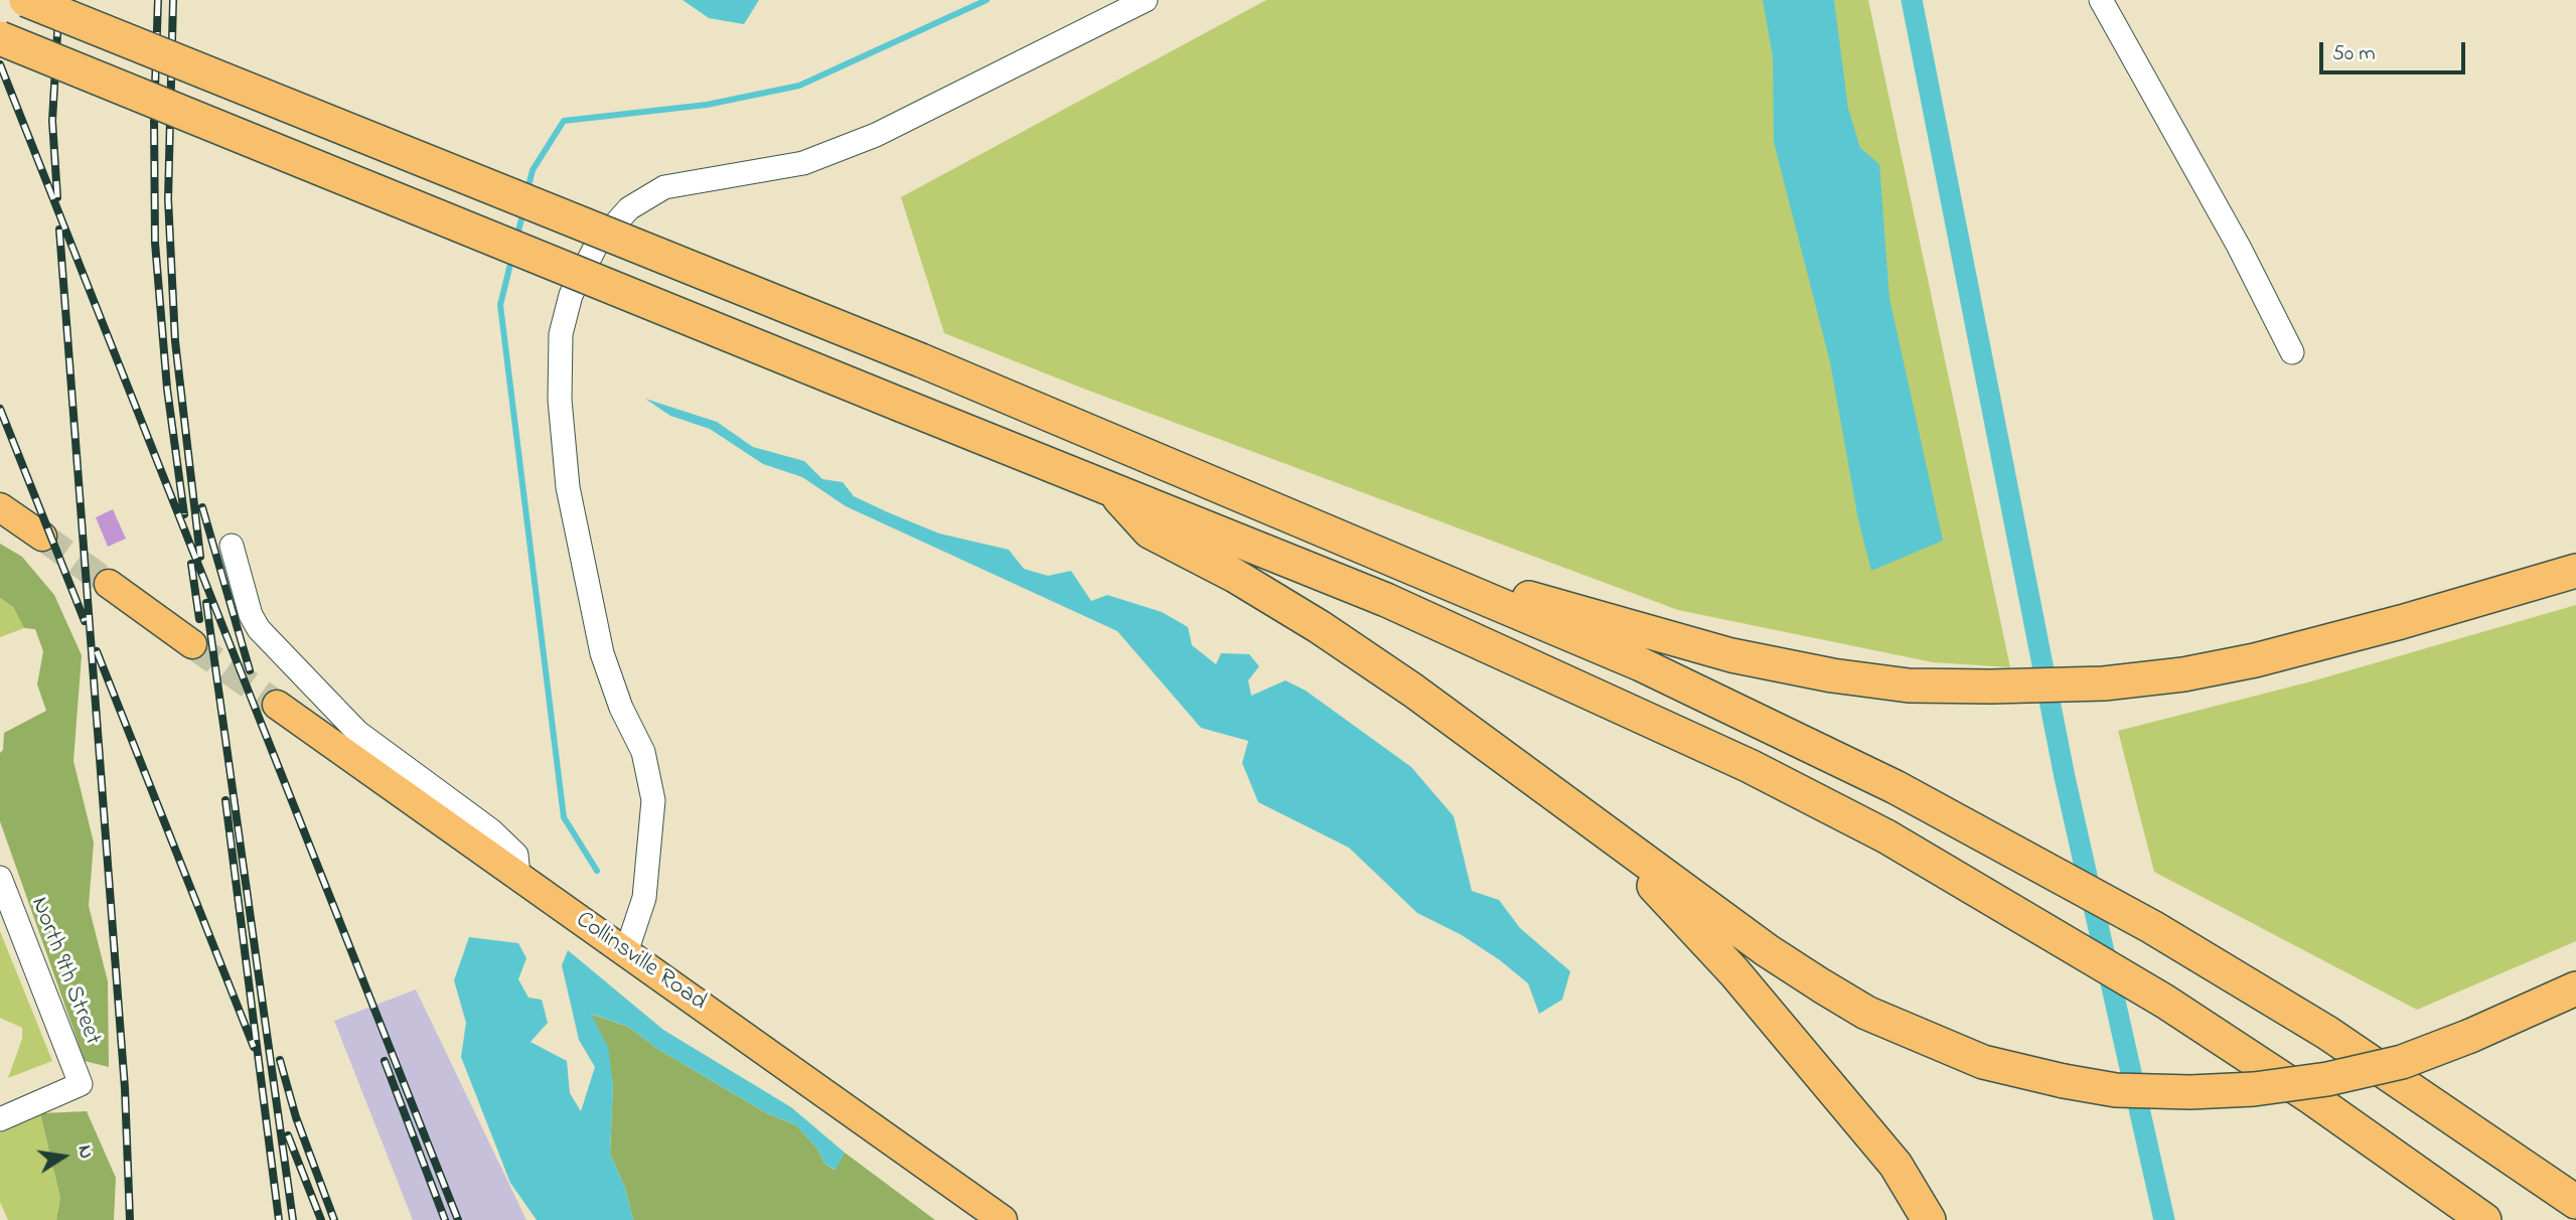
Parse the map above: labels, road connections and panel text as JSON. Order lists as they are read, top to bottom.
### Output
{
  "streets": {
    "main road": ["Collinsville Road"],
    "street": ["North 9th Street"]
  },
  "scale_bar": "50 m",
  "north": "right"
}
